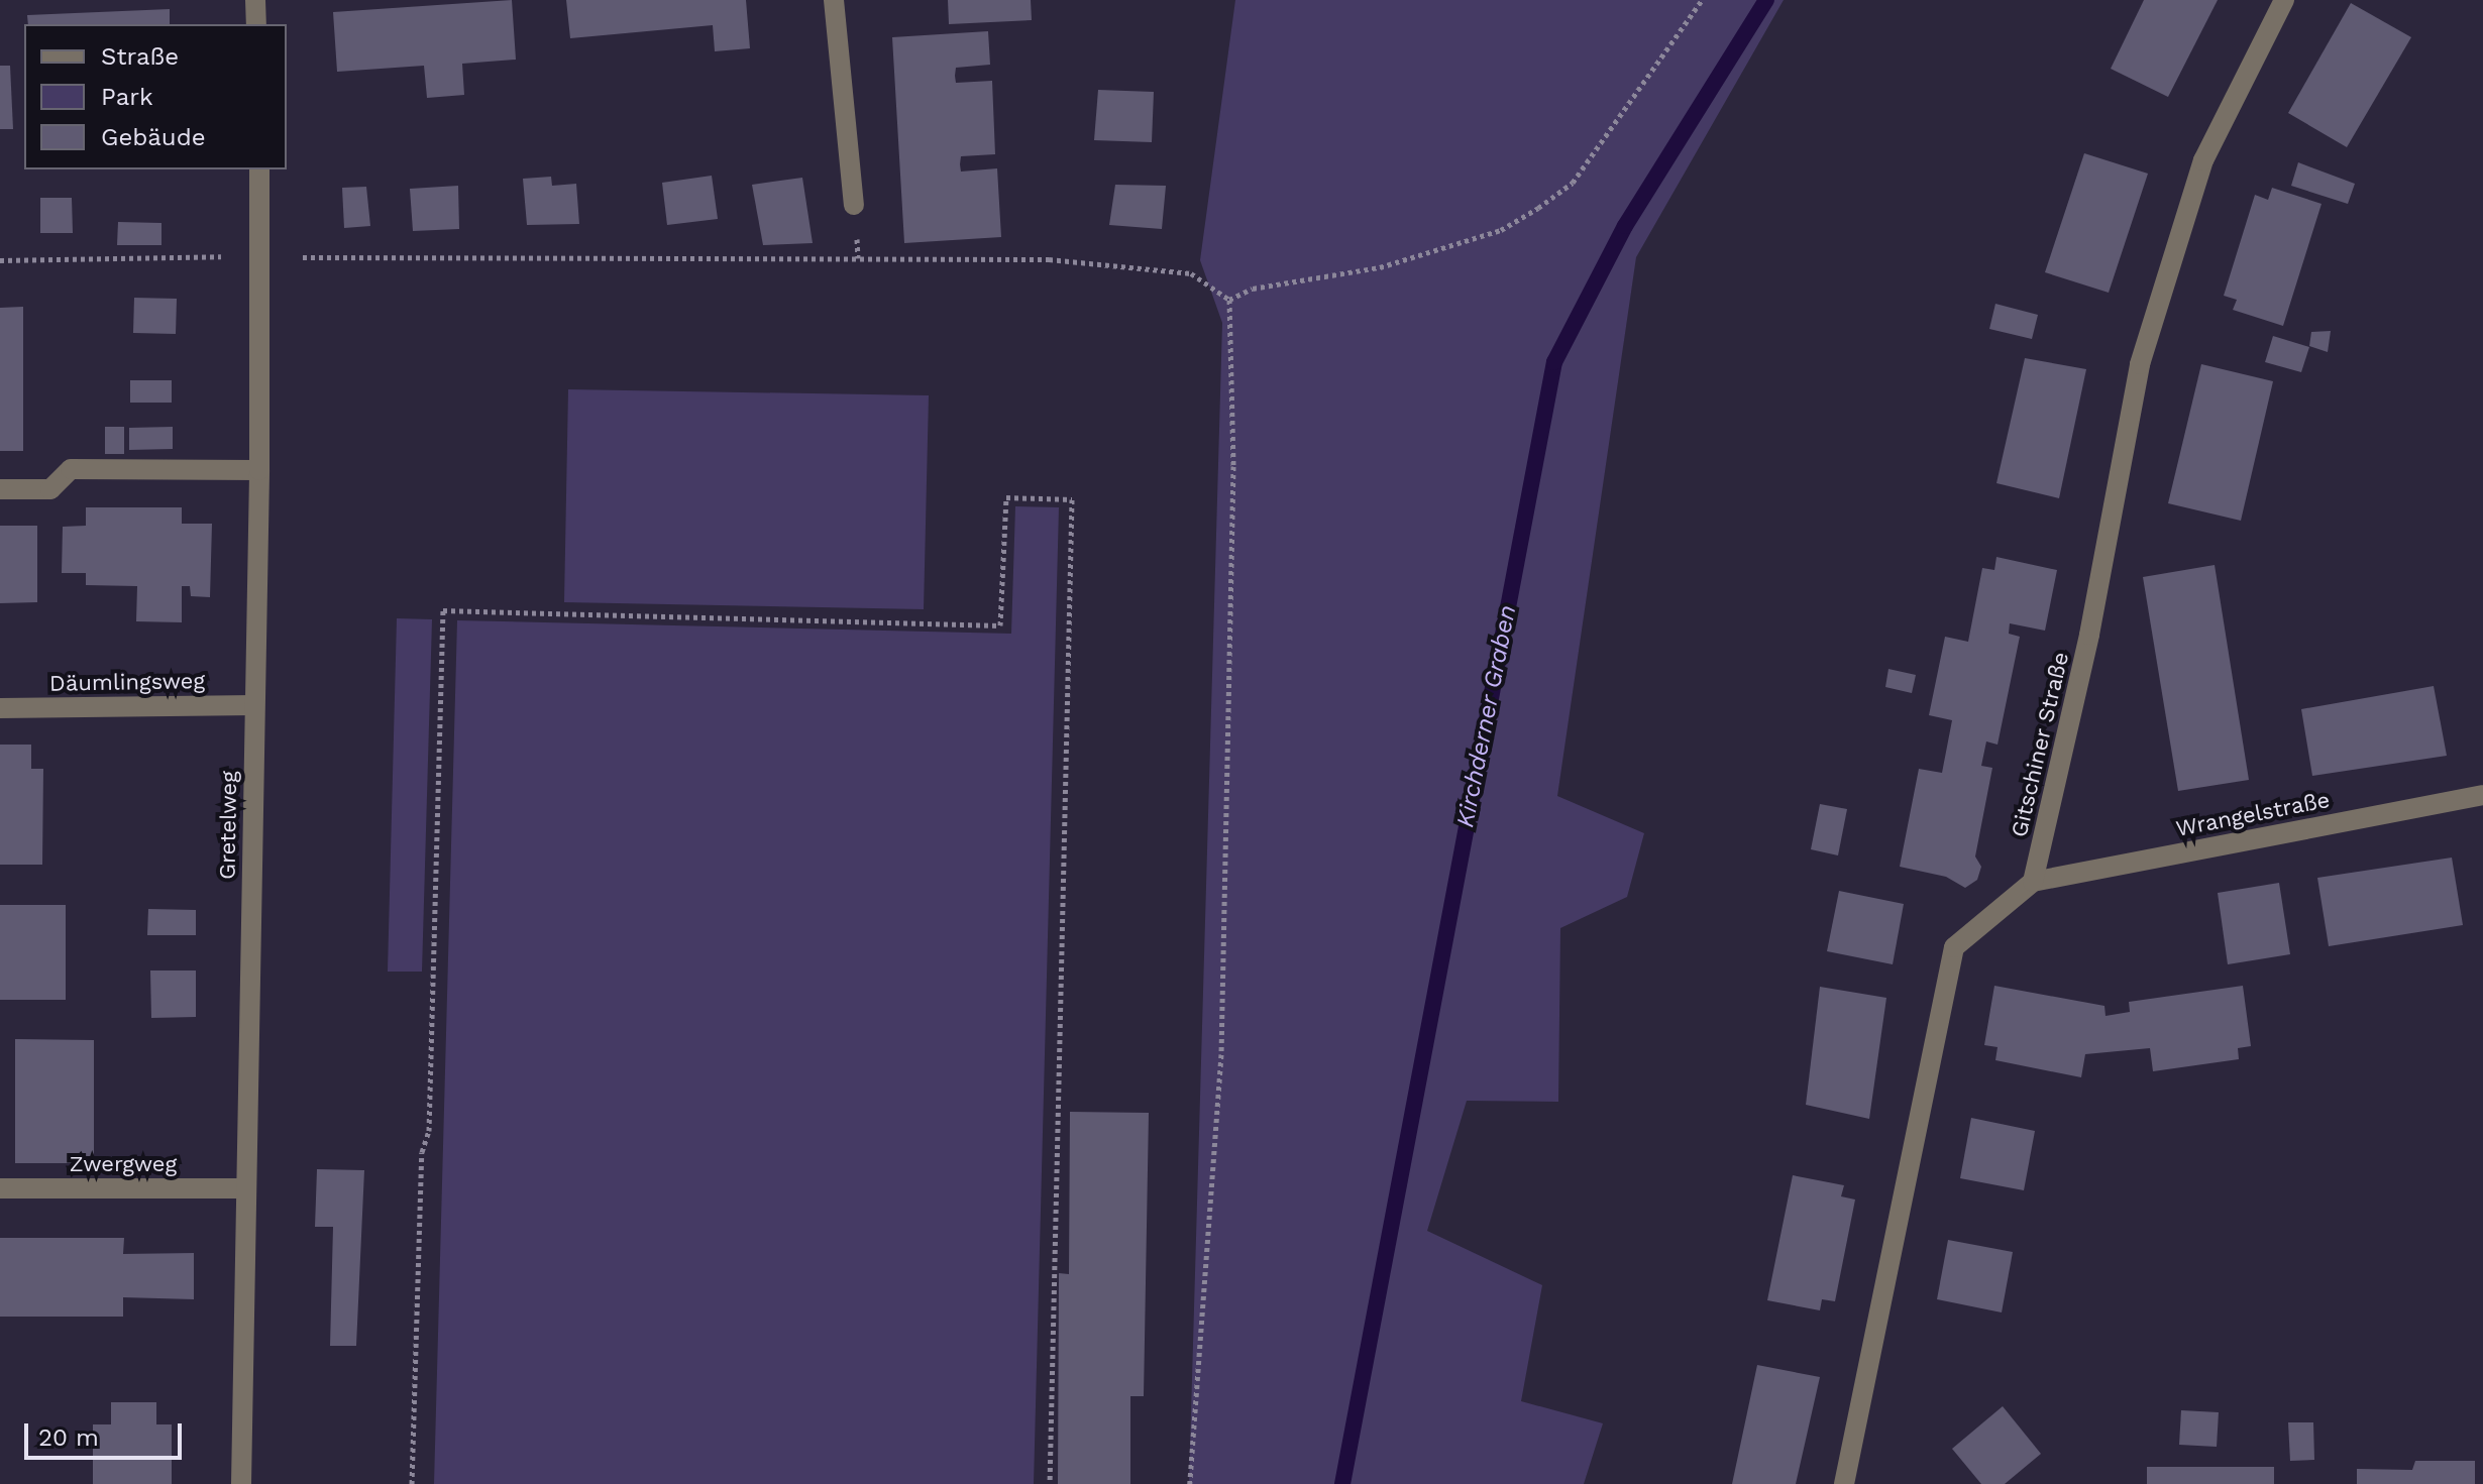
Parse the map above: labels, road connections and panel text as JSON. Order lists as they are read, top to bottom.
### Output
{
  "streets": {
    "street": [
      "Däumlingsweg",
      "Gitschiner Straße",
      "Wrangelstraße",
      "Gretelweg",
      "Zwergweg"
    ]
  },
  "crossings": [
    ["Däumlingsweg", "Gretelweg"],
    ["Gitschiner Straße", "Wrangelstraße"],
    ["Gretelweg", "Zwergweg"]
  ],
  "water": ["Kirchderner Graben"],
  "legend": ["Straße", "Park", "Gebäude"],
  "scale_bar": "20 m"
}
